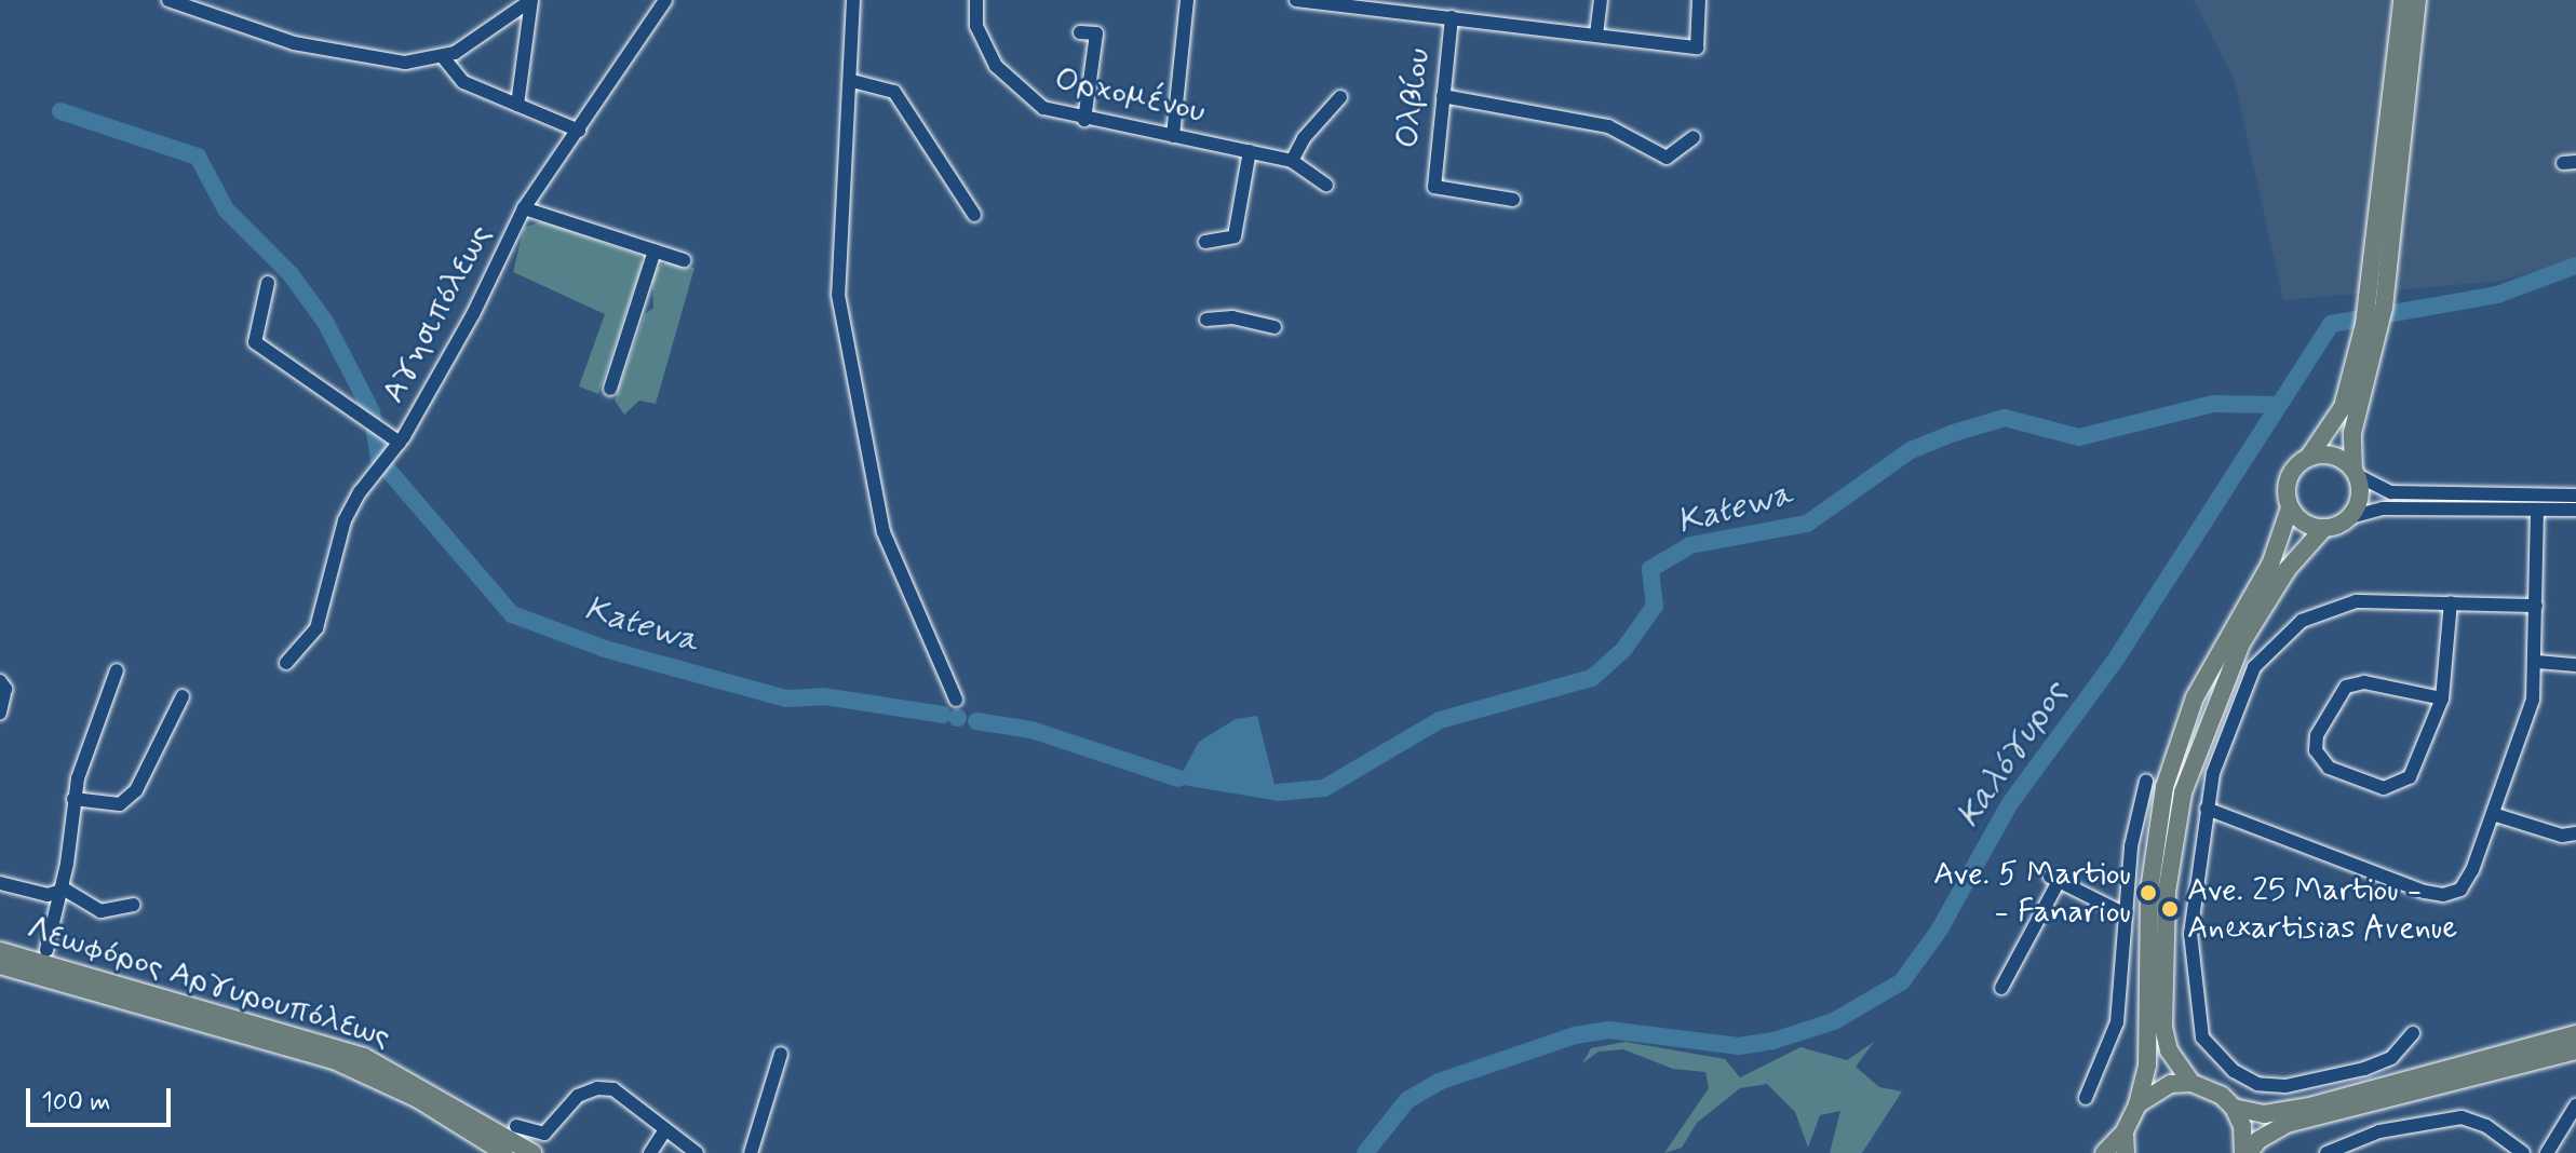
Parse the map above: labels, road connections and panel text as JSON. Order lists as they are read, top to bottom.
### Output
{
  "streets": {
    "main road": ["Λεωφόρος Αργυρουπόλεως"],
    "street": ["Ορχομένου", "Ολβίου", "Αγησιπόλεως"]
  },
  "water": ["Katewa", "Καλόγυρος"],
  "places": ["Ave. 5 Martiou - Fanariou", "Ave. 25 Martiou - Anexartisias Avenue"],
  "scale_bar": "100 m"
}
